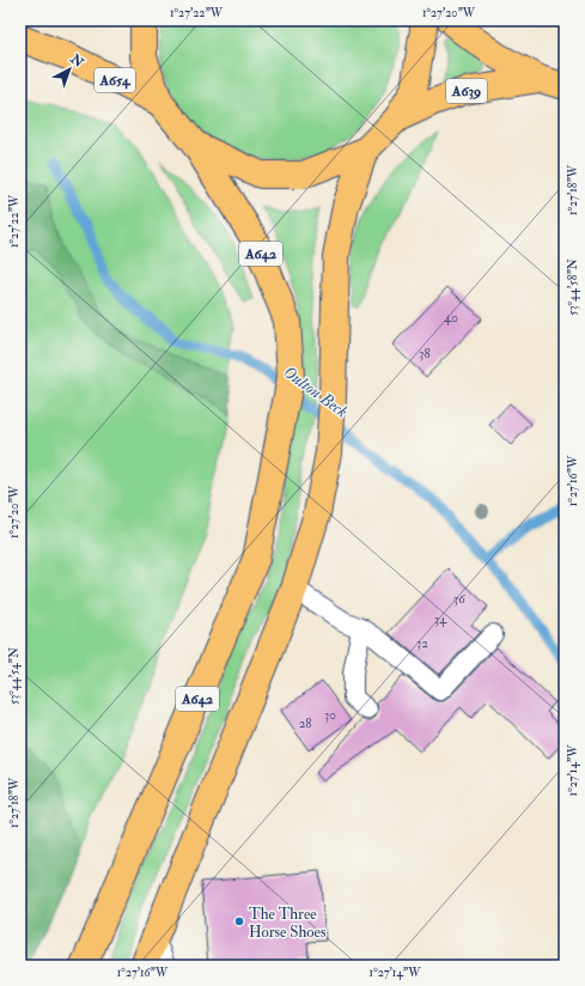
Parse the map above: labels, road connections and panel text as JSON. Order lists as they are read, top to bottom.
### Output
{
  "streets": {
    "main road": ["A654", "A639", "A642"]
  },
  "crossings": [
    ["A654", "A642"],
    ["A639", "A642"]
  ],
  "water": ["Oulton Beck"],
  "places": ["The Three Horse Shoes"],
  "house_numbers": [
    "40",
    "38",
    "36",
    "34",
    "32",
    "30",
    "28"
  ],
  "north": "top right",
  "coordinates": [
    "1°27'22\"W",
    "1°27'20\"W",
    "1°27'18\"W",
    "53°44'58\"N",
    "1°27'16\"W",
    "53°44'54\"N",
    "1°27'14\"W"
  ]
}
